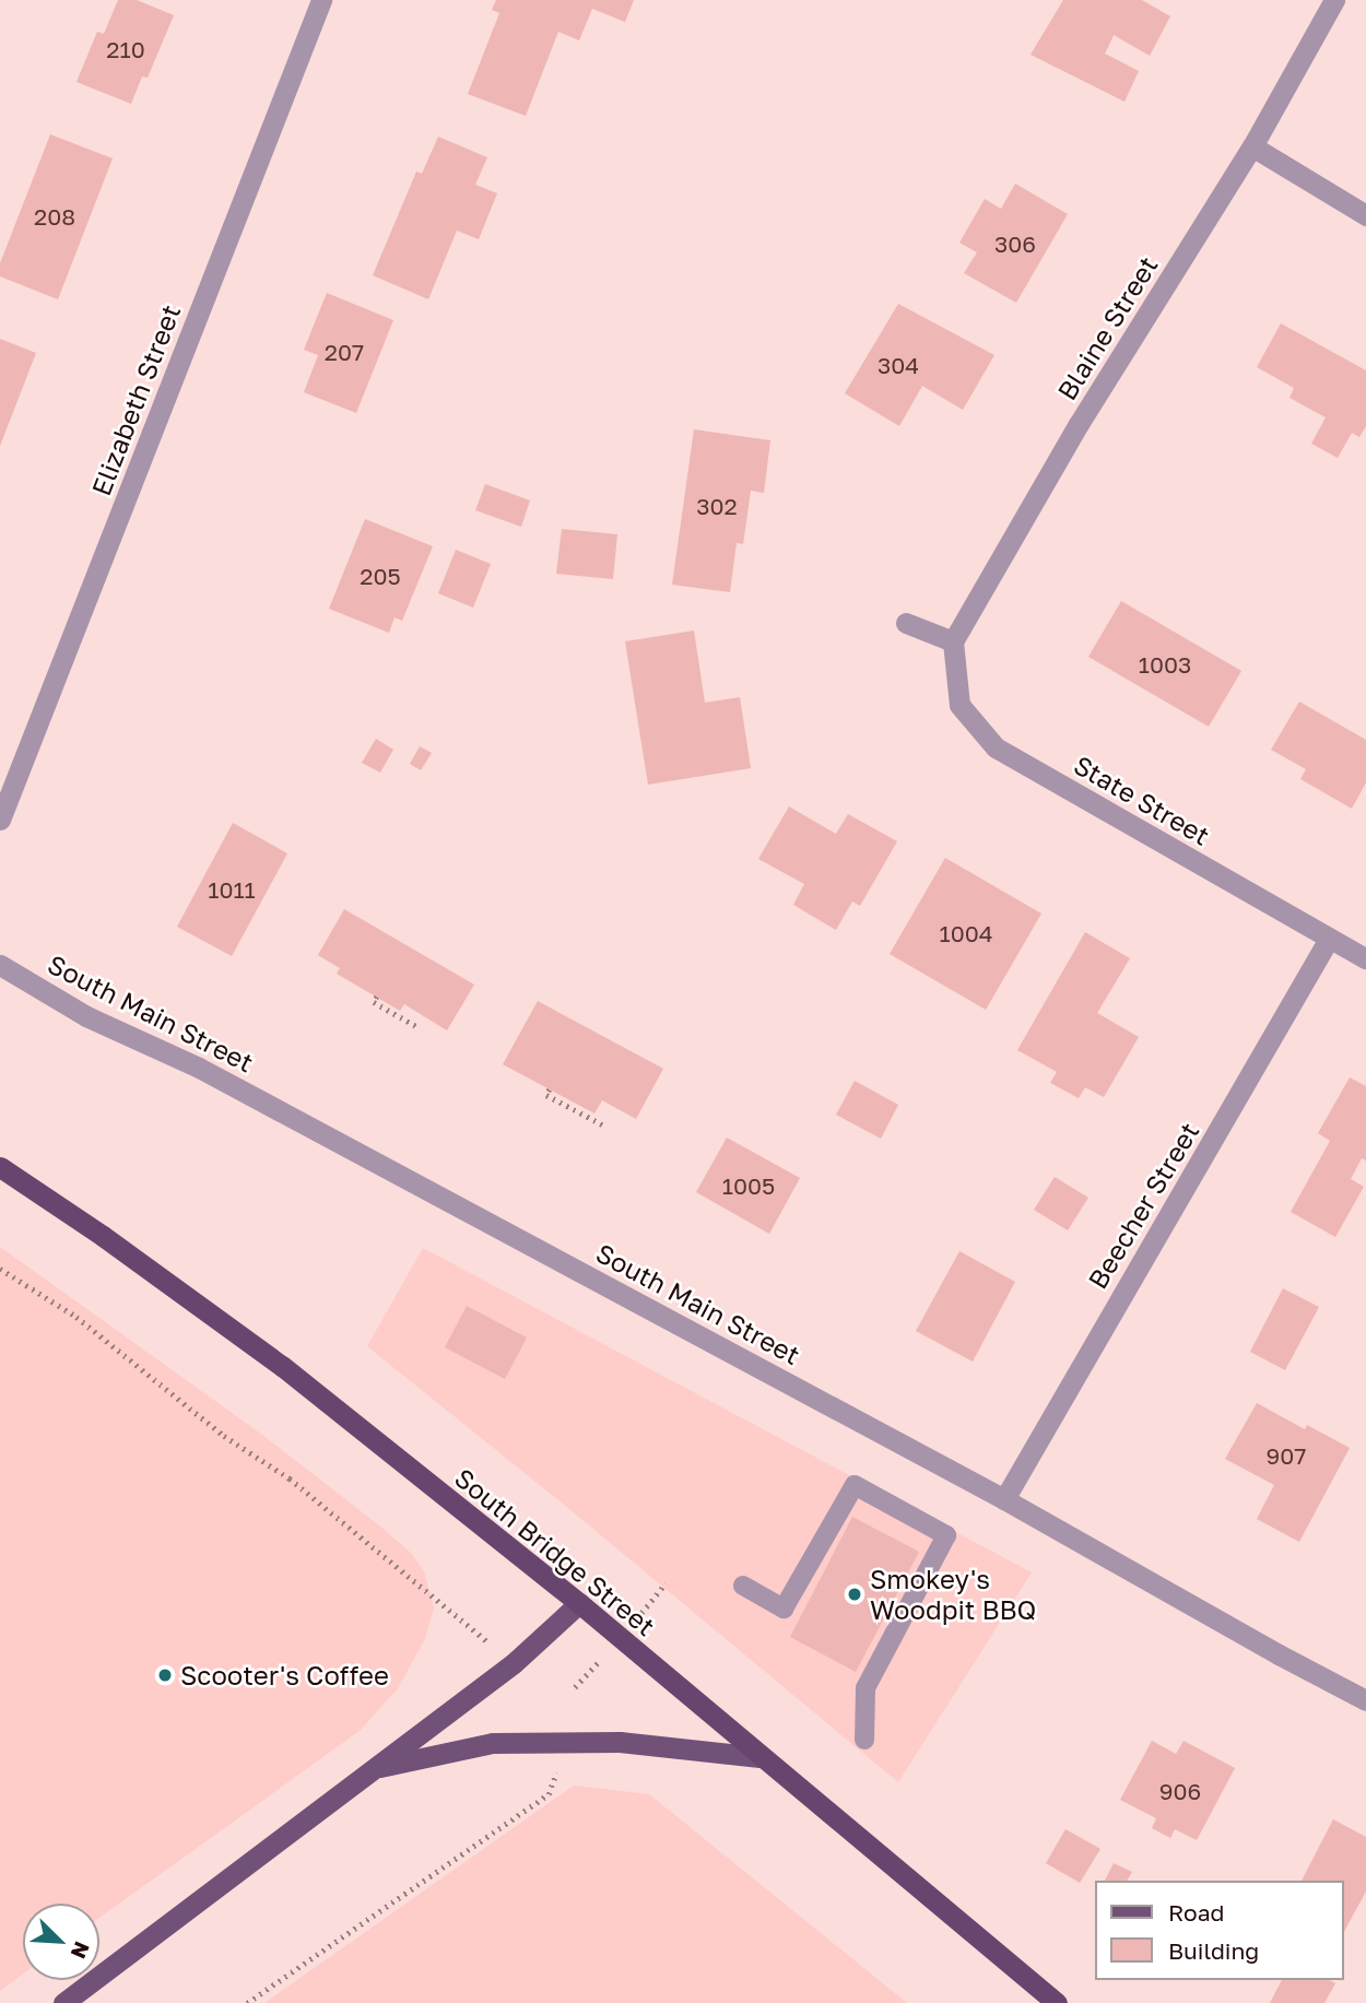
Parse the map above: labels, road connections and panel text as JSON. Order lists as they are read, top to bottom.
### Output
{
  "streets": {
    "highway": ["South Bridge Street"],
    "street": [
      "Blaine Street",
      "Elizabeth Street",
      "State Street",
      "South Main Street",
      "Beecher Street"
    ]
  },
  "crossings": [
    ["Blaine Street", "State Street"],
    ["State Street", "Beecher Street"],
    ["South Main Street", "Beecher Street"]
  ],
  "places": ["Smokey's Woodpit BBQ", "Scooter's Coffee"],
  "house_numbers": [
    "210",
    "208",
    "306",
    "207",
    "304",
    "302",
    "205",
    "1003",
    "1011",
    "1004",
    "1005",
    "907",
    "906"
  ],
  "legend": ["Road", "Building"],
  "north": "bottom right"
}
